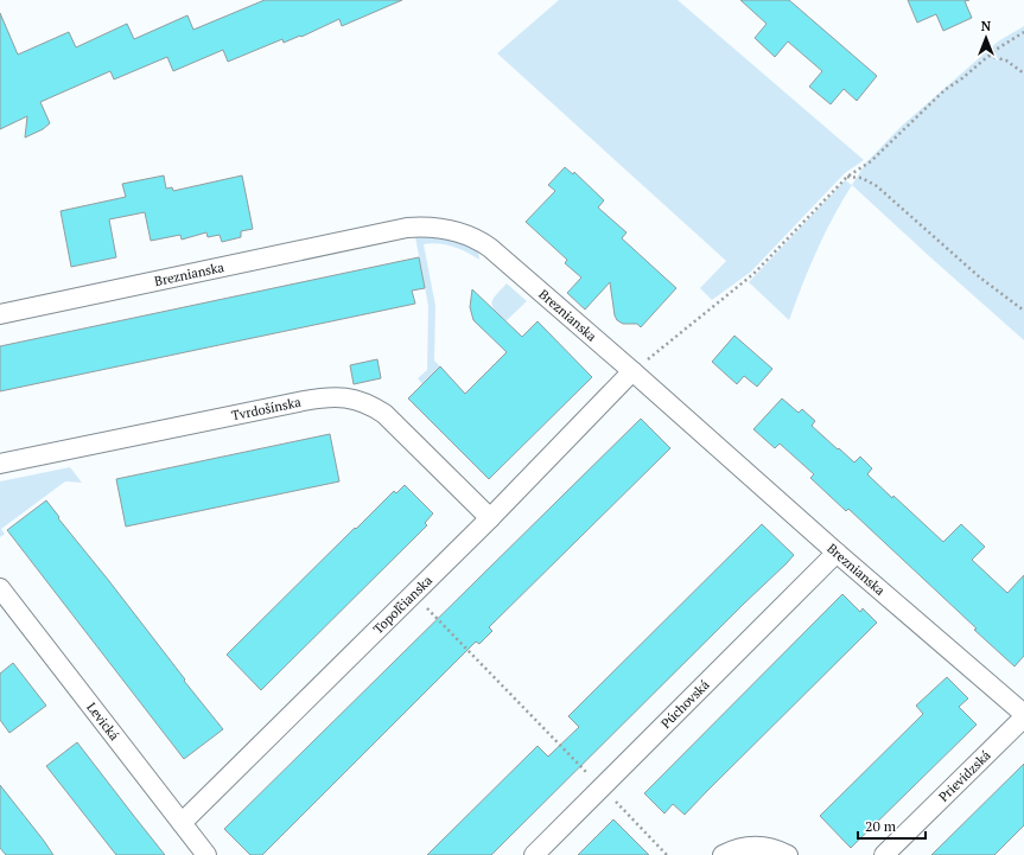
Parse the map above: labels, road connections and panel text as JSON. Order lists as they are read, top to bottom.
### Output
{
  "streets": {
    "street": [
      "Breznianska",
      "Tvrdošínska",
      "Topoľčianska",
      "Púchovská",
      "Levická",
      "Prievidzská"
    ]
  },
  "crossings": [
    ["Breznianska", "Topoľčianska"],
    ["Breznianska", "Púchovská"],
    ["Tvrdošínska", "Topoľčianska"],
    ["Topoľčianska", "Levická"]
  ],
  "scale_bar": "20 m",
  "north": "top"
}
